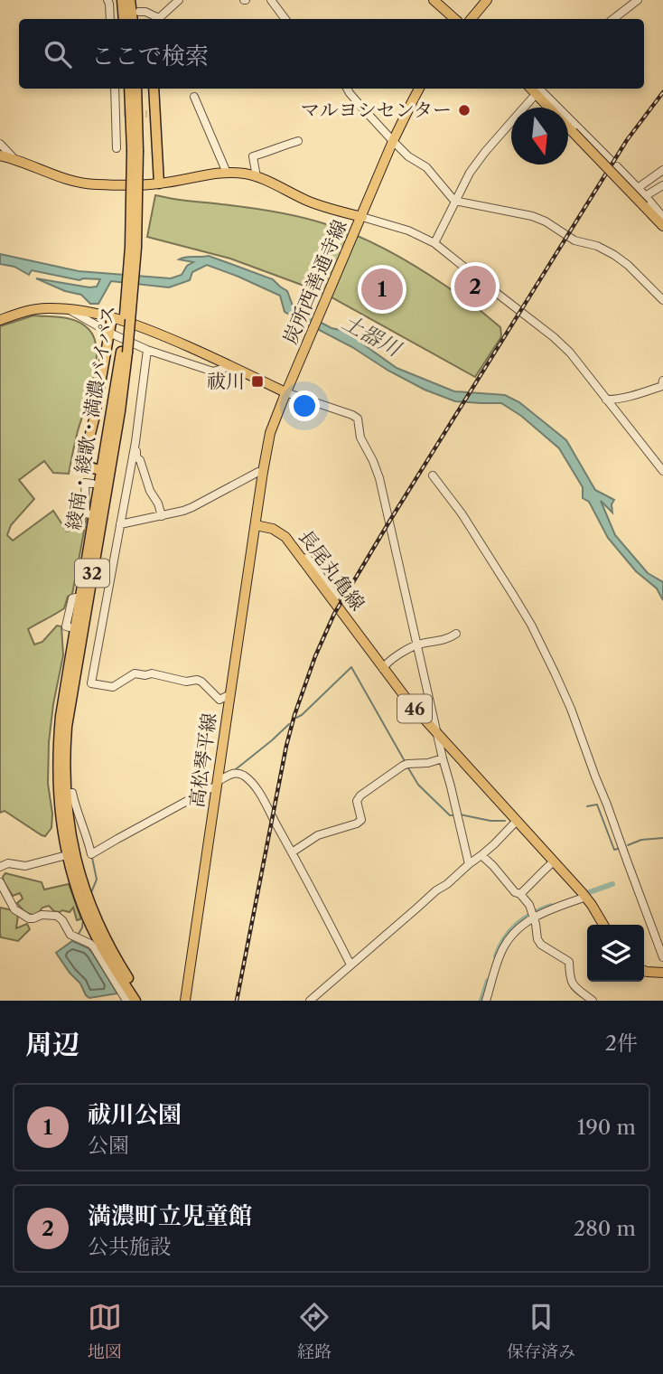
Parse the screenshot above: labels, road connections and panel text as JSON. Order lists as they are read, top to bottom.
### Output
{
  "streets": {
    "highway": ["綾南・綾歌・満濃バイパス", "32"],
    "main road": [
      "炭所西善通寺線",
      "長尾丸亀線",
      "46",
      "高松琴平線"
    ]
  },
  "crossings": [
    ["長尾丸亀線", "高松琴平線"]
  ],
  "water": ["土器川"],
  "places": {
    "other": ["マルヨシセンター"],
    "transit": ["祓川"]
  },
  "north": "bottom",
  "page": {
    "search": "ここで検索",
    "pins": ["2", "1"],
    "heading": ["周辺", "2件"],
    "list": [
      {
        "mark": "1",
        "name": "祓川公園",
        "note": "公園",
        "value": "190 m"
      },
      {
        "mark": "2",
        "name": "満濃町立児童館",
        "note": "公共施設",
        "value": "280 m"
      }
    ],
    "nav": ["地図", "経路", "保存済み"]
  }
}
